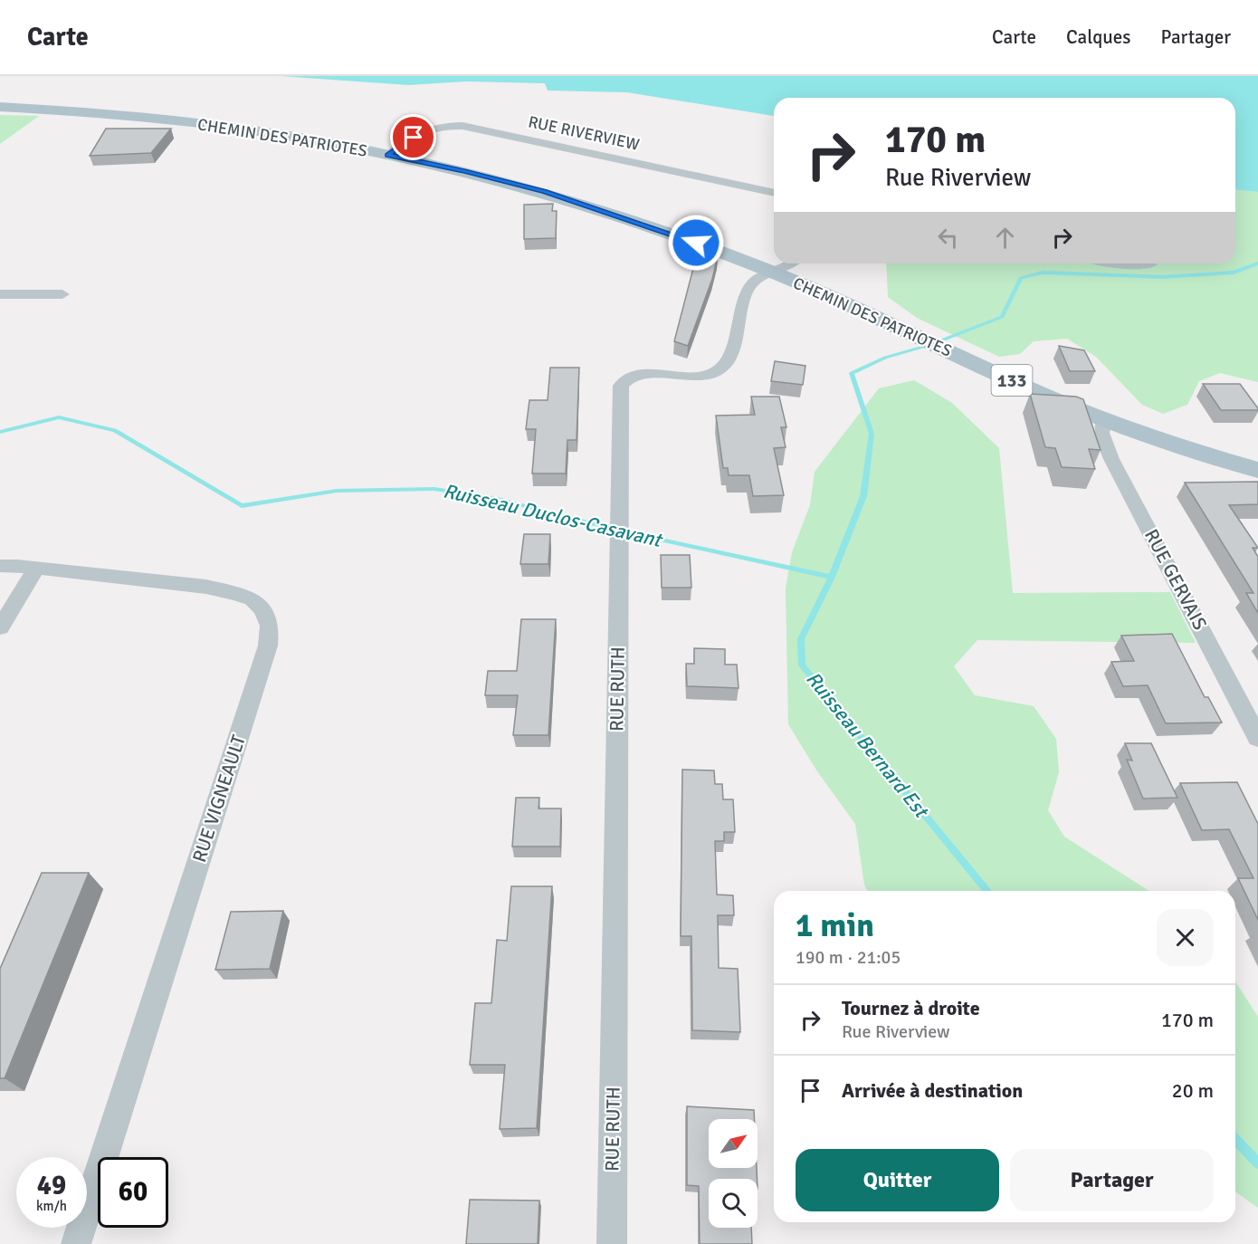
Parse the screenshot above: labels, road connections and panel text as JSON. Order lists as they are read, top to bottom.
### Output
{
  "streets": {
    "main road": ["CHEMIN DES PATRIOTES", "133"],
    "street": [
      "RUE RIVERVIEW",
      "RUE GERVAIS",
      "RUE RUTH",
      "RUE VIGNEAULT"
    ]
  },
  "crossings": [
    ["RUE RIVERVIEW", "CHEMIN DES PATRIOTES"],
    ["CHEMIN DES PATRIOTES", "RUE GERVAIS"],
    ["CHEMIN DES PATRIOTES", "RUE RUTH"]
  ],
  "water": ["Ruisseau Duclos-Casavant", "Ruisseau Bernard Est"],
  "north": "top right",
  "page": {
    "header": "Carte",
    "nav": ["Carte", "Calques", "Partager"],
    "turn": ["170 m", "Rue Riverview"],
    "heading": ["1 min", "190 m · 21:05"],
    "list": [
      {
        "name": "Tournez à droite",
        "note": "Rue Riverview",
        "value": "170 m"
      },
      {
        "name": "Arrivée à destination",
        "value": "20 m"
      }
    ],
    "buttons": ["Quitter", "Partager"],
    "speed": "49 km/h",
    "limit": "60"
  }
}
